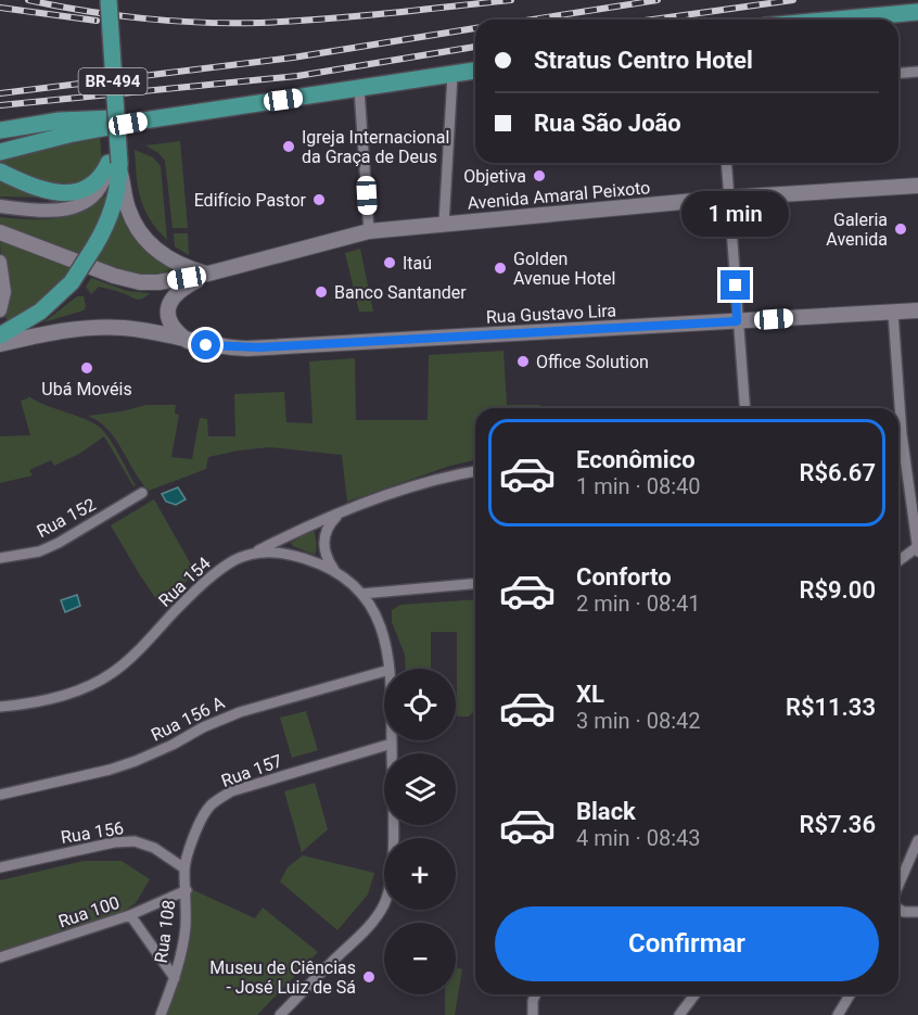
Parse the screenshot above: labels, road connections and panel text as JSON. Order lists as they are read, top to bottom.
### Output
{
  "streets": {
    "main road": ["BR-494", "Avenida Amaral Peixoto", "Rua Gustavo Lira"],
    "street": [
      "Rua 152",
      "Rua 154",
      "Rua 156 A",
      "Rua 157",
      "Rua 156",
      "Rua 100",
      "Rua 108"
    ]
  },
  "crossings": [
    ["Rua 154", "Rua 157"],
    ["Rua 157", "Rua 156"],
    ["Rua 157", "Rua 100"],
    ["Rua 157", "Rua 108"],
    ["Rua 100", "Rua 108"]
  ],
  "places": [
    "Igreja Internacional da Graça de Deus",
    "Objetiva",
    "Edifício Pastor",
    "Galeria Avenida",
    "Itaú",
    "Golden Avenue Hotel",
    "Banco Santander",
    "Office Solution",
    "Ubá Movéis",
    "Museu de Ciências - José Luiz de Sá"
  ],
  "page": {
    "banner": ["Stratus Centro Hotel", "Rua São João"],
    "bubble": "1 min",
    "list": [
      {
        "name": "Econômico",
        "note": "1 min · 08:40",
        "value": "R$6.67"
      },
      {
        "name": "Conforto",
        "note": "2 min · 08:41",
        "value": "R$9.00"
      },
      {
        "name": "XL",
        "note": "3 min · 08:42",
        "value": "R$11.33"
      },
      {
        "name": "Black",
        "note": "4 min · 08:43",
        "value": "R$7.36"
      }
    ],
    "map_buttons": ["+", "−"],
    "buttons": "Confirmar"
  }
}
